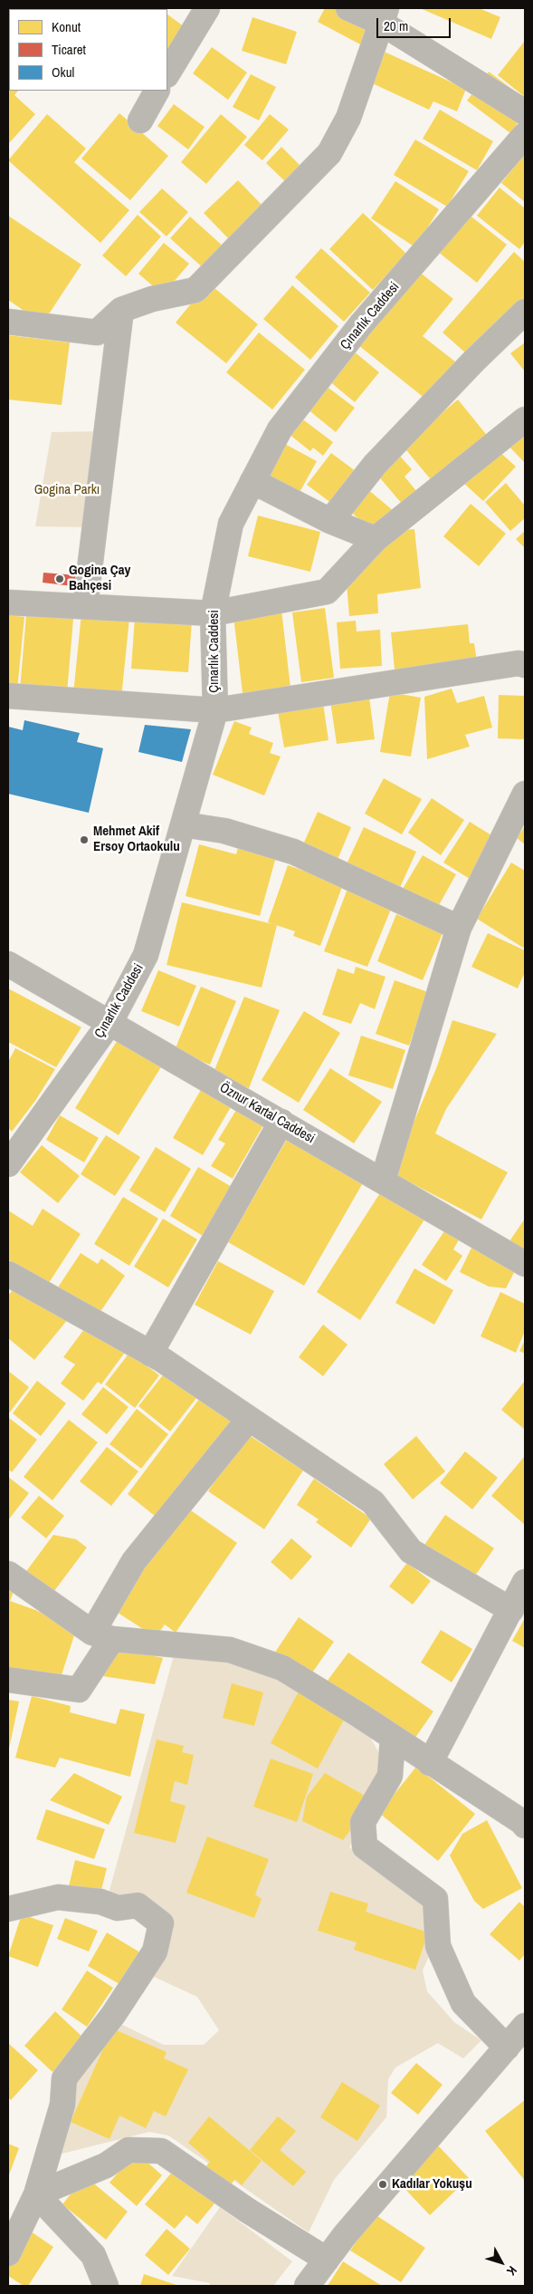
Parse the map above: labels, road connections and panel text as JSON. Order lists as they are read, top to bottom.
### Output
{
  "streets": {
    "street": ["Çınarlık Caddesi", "Öznur Kartal Caddesi"]
  },
  "crossings": [
    ["Çınarlık Caddesi", "Öznur Kartal Caddesi"]
  ],
  "parks": ["Gogina Parkı"],
  "places": ["Gogina Çay Bahçesi", "Mehmet Akif Ersoy Ortaokulu", "Kadılar Yokuşu"],
  "legend": ["Konut", "Ticaret", "Okul"],
  "scale_bar": "20 m",
  "north": "bottom right"
}
